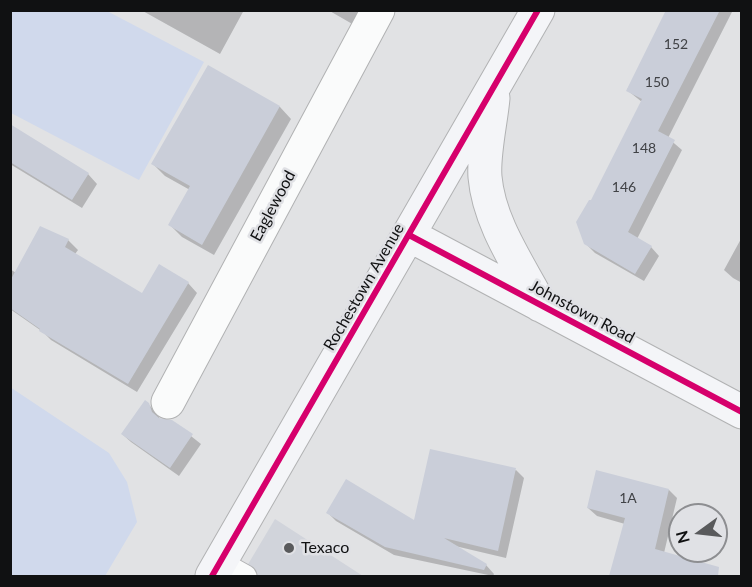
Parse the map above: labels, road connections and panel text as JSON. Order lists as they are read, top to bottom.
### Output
{
  "streets": {
    "main road": ["Rochestown Avenue", "Johnstown Road"],
    "street": ["Eaglewood"]
  },
  "crossings": [
    ["Rochestown Avenue", "Johnstown Road"]
  ],
  "places": ["Texaco"],
  "house_numbers": [
    "152",
    "150",
    "148",
    "146",
    "1A"
  ],
  "north": "left"
}
